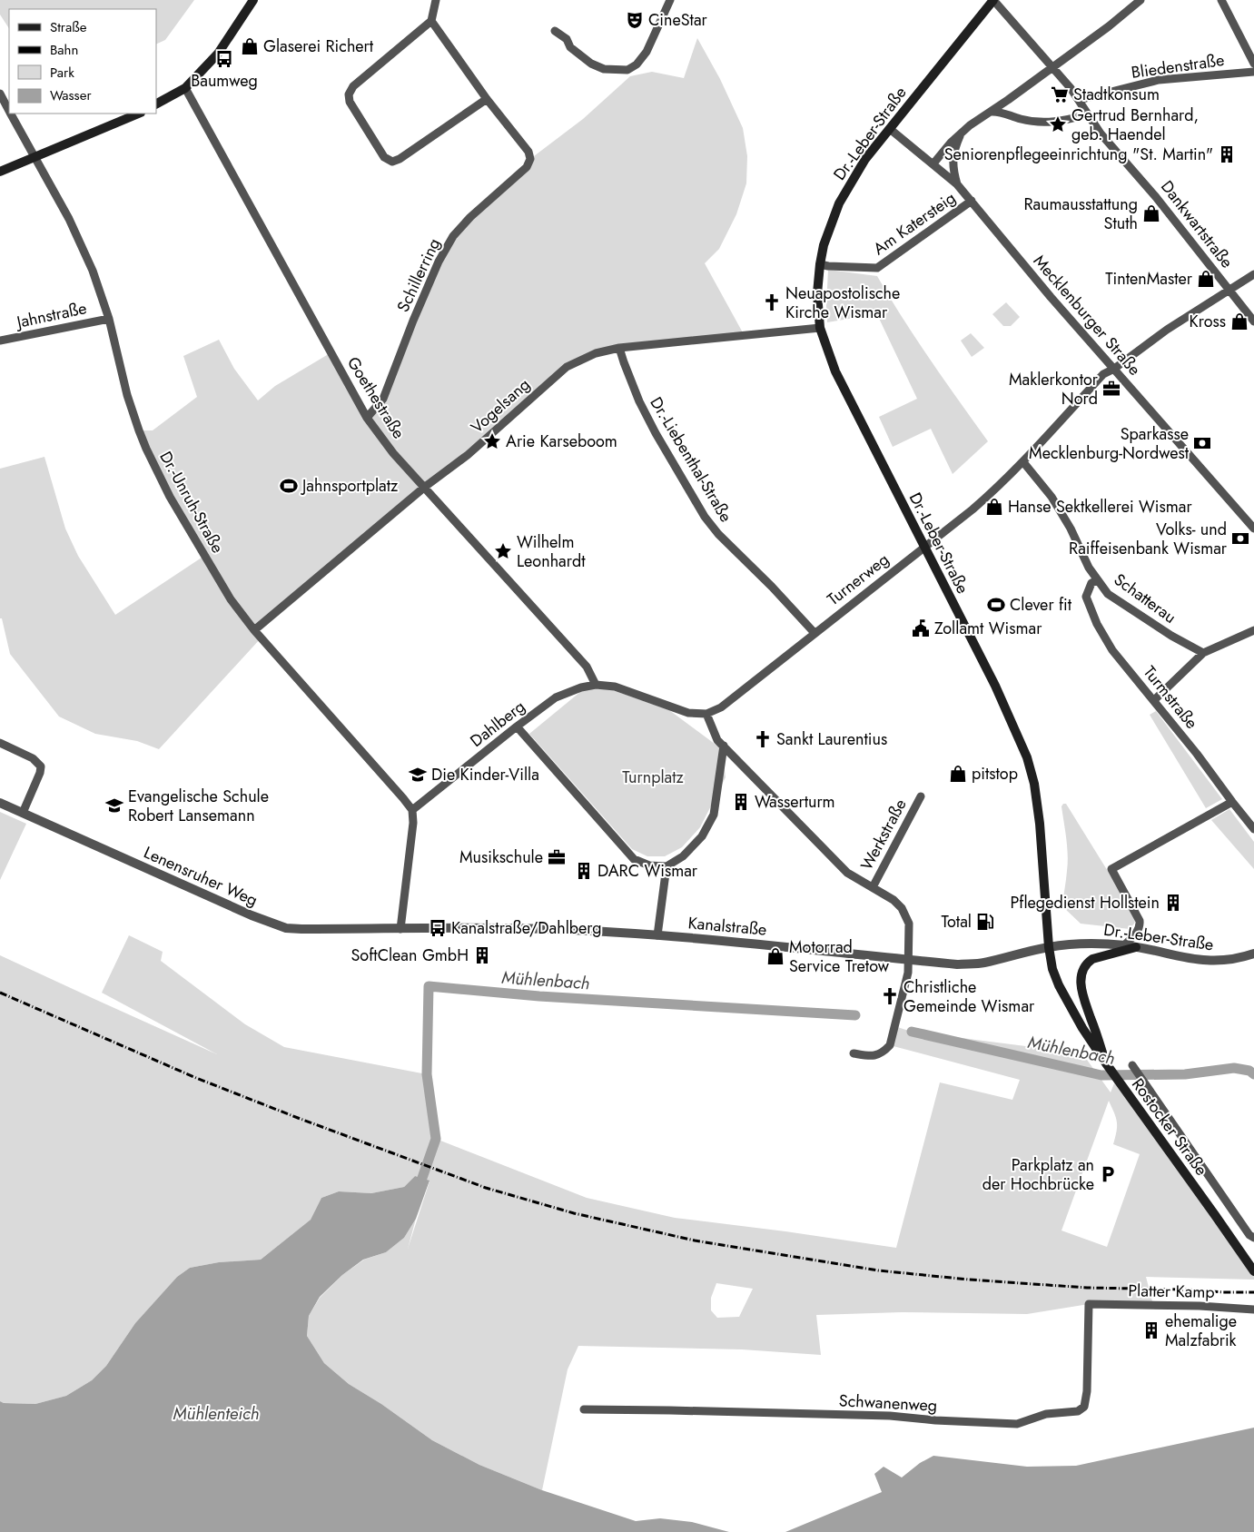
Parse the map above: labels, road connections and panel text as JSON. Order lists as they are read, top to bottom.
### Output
{
  "streets": {
    "main road": ["Dr.-Leber-Straße", "Rostocker Straße"],
    "street": [
      "Bliedenstraße",
      "Am Katersteig",
      "Dankwartstraße",
      "Schillerring",
      "Jahnstraße",
      "Mecklenburger Straße",
      "Goethestraße",
      "Vogelsang",
      "Dr.-Liebenthal-Straße",
      "Dr.-Unruh-Straße",
      "Turnerweg",
      "Schatterau",
      "Turmstraße",
      "Dahlberg",
      "Werkstraße",
      "Lenensruher Weg",
      "Kanalstraße",
      "Platter Kamp",
      "Schwanenweg"
    ]
  },
  "crossings": [
    ["Bliedenstraße", "Dankwartstraße"],
    ["Dr.-Leber-Straße", "Am Katersteig"],
    ["Dr.-Leber-Straße", "Dankwartstraße"],
    ["Dr.-Leber-Straße", "Mecklenburger Straße"],
    ["Dr.-Leber-Straße", "Vogelsang"],
    ["Dr.-Leber-Straße", "Turnerweg"],
    ["Dr.-Leber-Straße", "Kanalstraße"],
    ["Dr.-Leber-Straße", "Rostocker Straße"],
    ["Am Katersteig", "Mecklenburger Straße"],
    ["Dankwartstraße", "Turnerweg"],
    ["Schillerring", "Goethestraße"],
    ["Jahnstraße", "Dr.-Unruh-Straße"],
    ["Mecklenburger Straße", "Turnerweg"],
    ["Goethestraße", "Vogelsang"],
    ["Goethestraße", "Dahlberg"],
    ["Vogelsang", "Dr.-Liebenthal-Straße"],
    ["Vogelsang", "Dr.-Unruh-Straße"],
    ["Dr.-Liebenthal-Straße", "Turnerweg"],
    ["Dr.-Unruh-Straße", "Dahlberg"],
    ["Turnerweg", "Schatterau"],
    ["Schatterau", "Turmstraße"],
    ["Lenensruher Weg", "Kanalstraße"],
    ["Kanalstraße", "Rostocker Straße"],
    ["Platter Kamp", "Schwanenweg"]
  ],
  "water": ["Mühlenbach", "Mühlenteich"],
  "parks": ["Turnplatz"],
  "places": {
    "theatre": ["CineStar"],
    "shop": [
      "Glaserei Richert",
      "Raumausstattung Stuth",
      "TintenMaster",
      "Kross",
      "Hanse Sektkellerei Wismar",
      "pitstop",
      "Motorrad Service Tretow"
    ],
    "bus stop": ["Baumweg", "Kanalstraße/Dahlberg"],
    "supermarket": ["Stadtkonsum"],
    "place": ["Gertrud Bernhard, geb. Haendel", "Arie Karseboom", "Wilhelm Leonhardt"],
    "building": [
      "Seniorenpflegeeinrichtung \"St. Martin\"",
      "Wasserturm",
      "DARC Wismar",
      "Pflegedienst Hollstein",
      "SoftClean GmbH",
      "ehemalige Malzfabrik"
    ],
    "church": ["Neuapostolische Kirche Wismar", "Sankt Laurentius", "Christliche Gemeinde Wismar"],
    "office": ["Maklerkontor Nord", "Musikschule"],
    "bank": ["Sparkasse Mecklenburg-Nordwest", "Volks- und Raiffeisenbank Wismar"],
    "sports": ["Jahnsportplatz", "Clever fit"],
    "public building": ["Zollamt Wismar"],
    "school or university": ["Die Kinder-Villa", "Evangelische Schule Robert Lansemann"],
    "fuel station": ["Total"],
    "parking": ["Parkplatz an der Hochbrücke"]
  },
  "legend": [
    "Straße",
    "Bahn",
    "Park",
    "Wasser"
  ]
}
